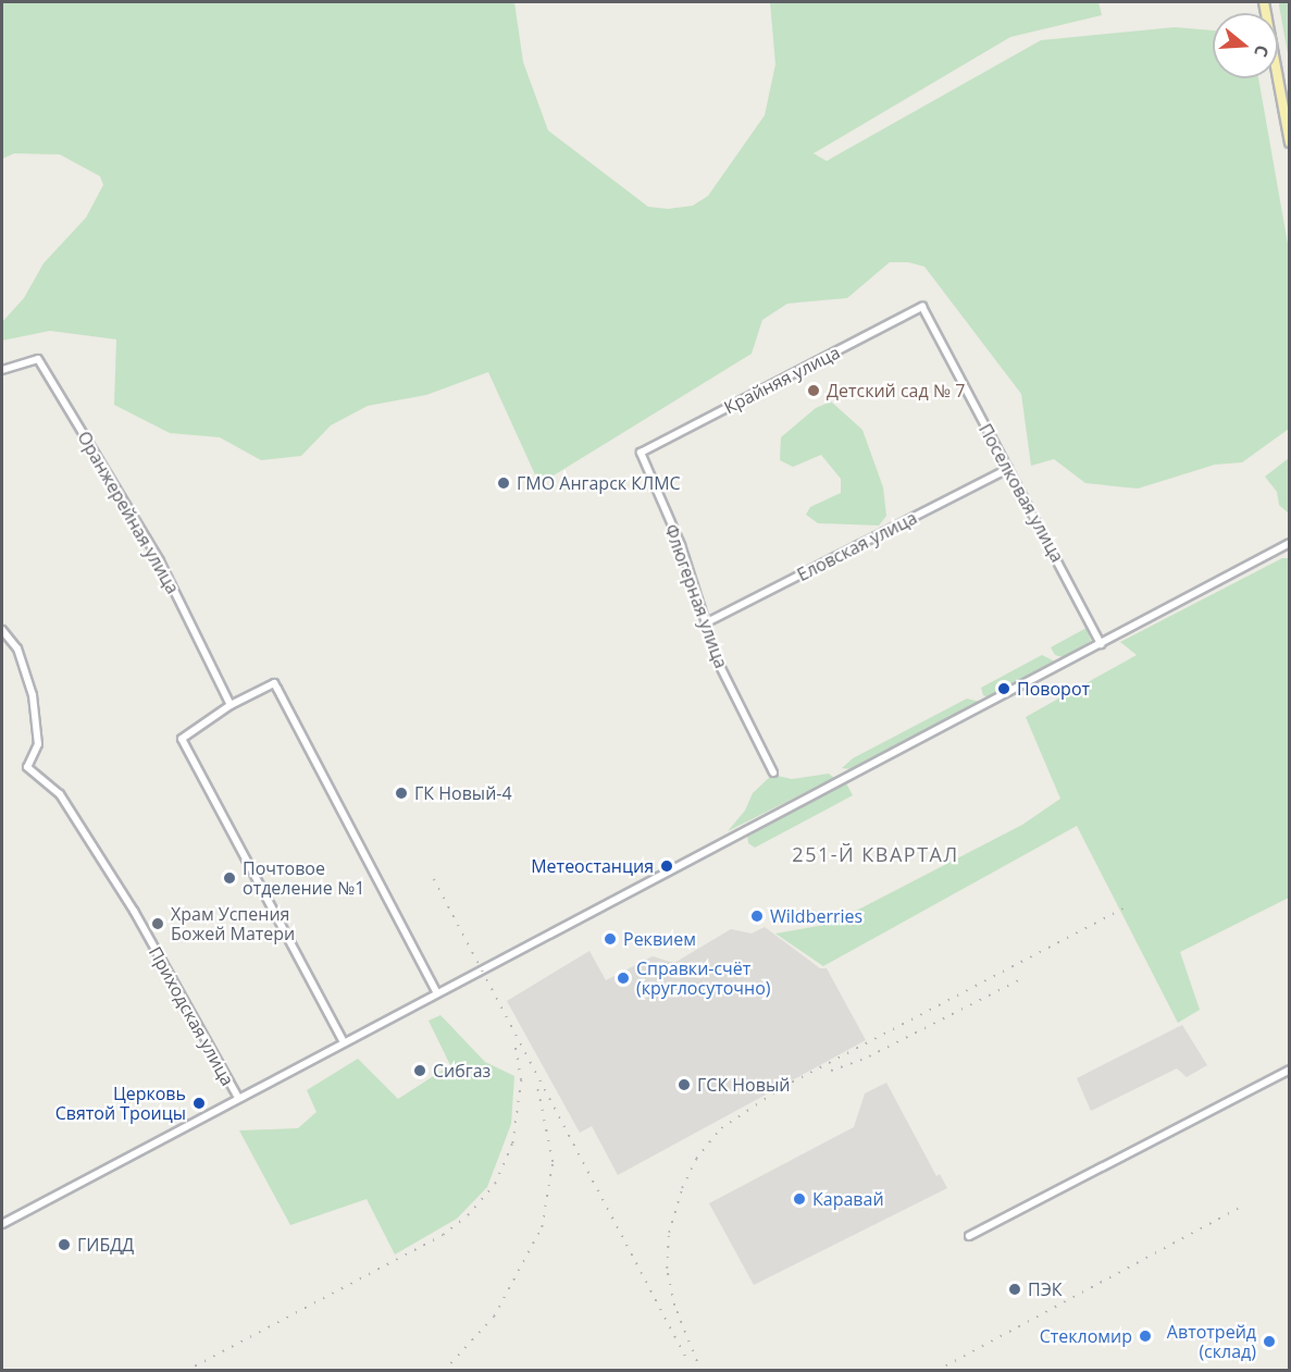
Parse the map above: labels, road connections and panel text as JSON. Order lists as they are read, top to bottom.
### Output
{
  "streets": {
    "street": [
      "Крайняя улица",
      "Поселковая улица",
      "Оранжерейная улица",
      "Еловская улица",
      "Флюгерная улица",
      "Приходская улица"
    ]
  },
  "crossings": [
    ["Крайняя улица", "Поселковая улица"],
    ["Крайняя улица", "Флюгерная улица"],
    ["Поселковая улица", "Еловская улица"],
    ["Еловская улица", "Флюгерная улица"]
  ],
  "districts": ["251-Й КВАРТАЛ"],
  "places": [
    "Детский сад № 7",
    "ГМО Ангарск КЛМС",
    "Поворот",
    "ГК Новый-4",
    "Метеостанция",
    "Почтовое отделение №1",
    "Wildberries",
    "Храм Успения Божей Матери",
    "Реквием",
    "Справки-счёт (круглосуточно)",
    "Сибгаз",
    "ГСК Новый",
    "Церковь Святой Троицы",
    "Каравай",
    "ГИБДД",
    "ПЭК",
    "Стекломир",
    "Автотрейд (склад)"
  ],
  "north": "right"
}
